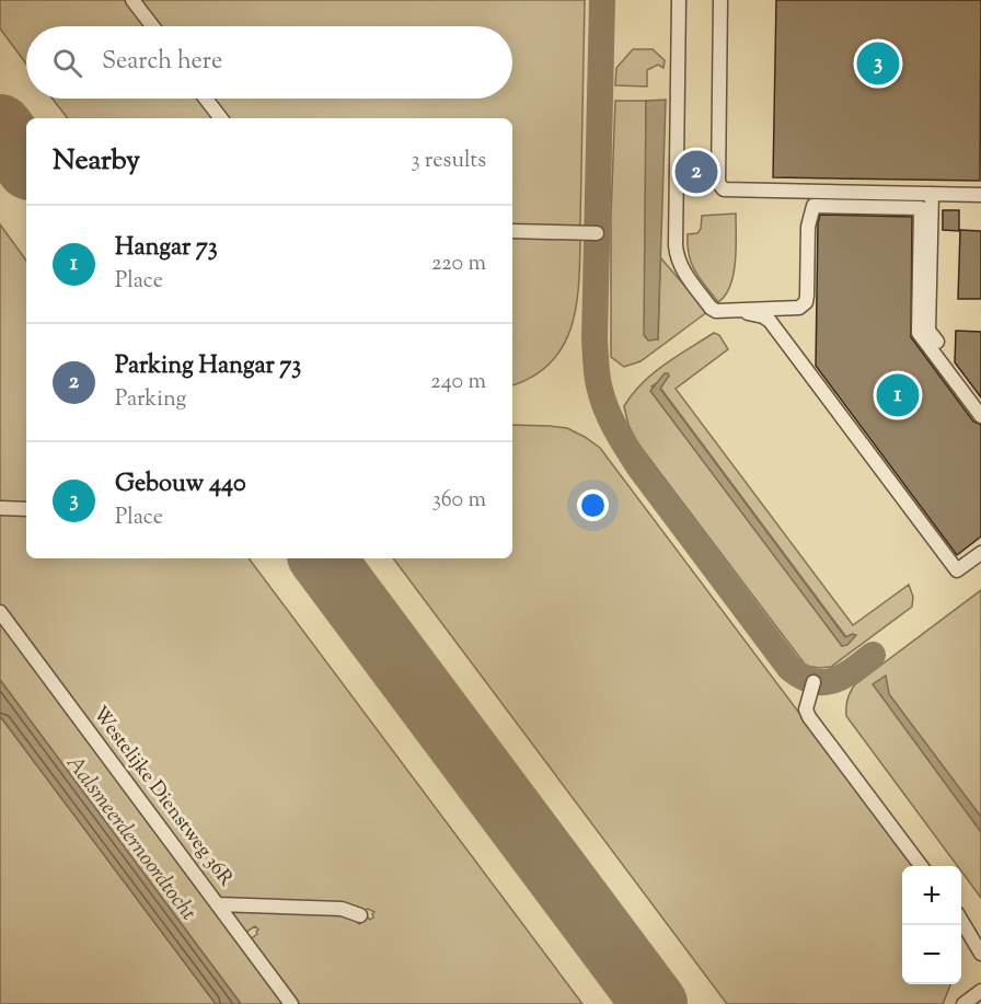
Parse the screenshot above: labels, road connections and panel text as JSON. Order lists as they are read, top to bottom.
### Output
{
  "streets": {
    "lane": ["Westelijke Dienstweg 36R"]
  },
  "water": ["Aalsmeerdernoordtocht"],
  "page": {
    "search": "Search here",
    "pins": ["3", "2", "1"],
    "heading": ["Nearby", "3 results"],
    "list": [
      {
        "mark": "1",
        "name": "Hangar 73",
        "note": "Place",
        "value": "220 m"
      },
      {
        "mark": "2",
        "name": "Parking Hangar 73",
        "note": "Parking",
        "value": "240 m"
      },
      {
        "mark": "3",
        "name": "Gebouw 440",
        "note": "Place",
        "value": "360 m"
      }
    ],
    "map_buttons": ["+", "−"]
  }
}
